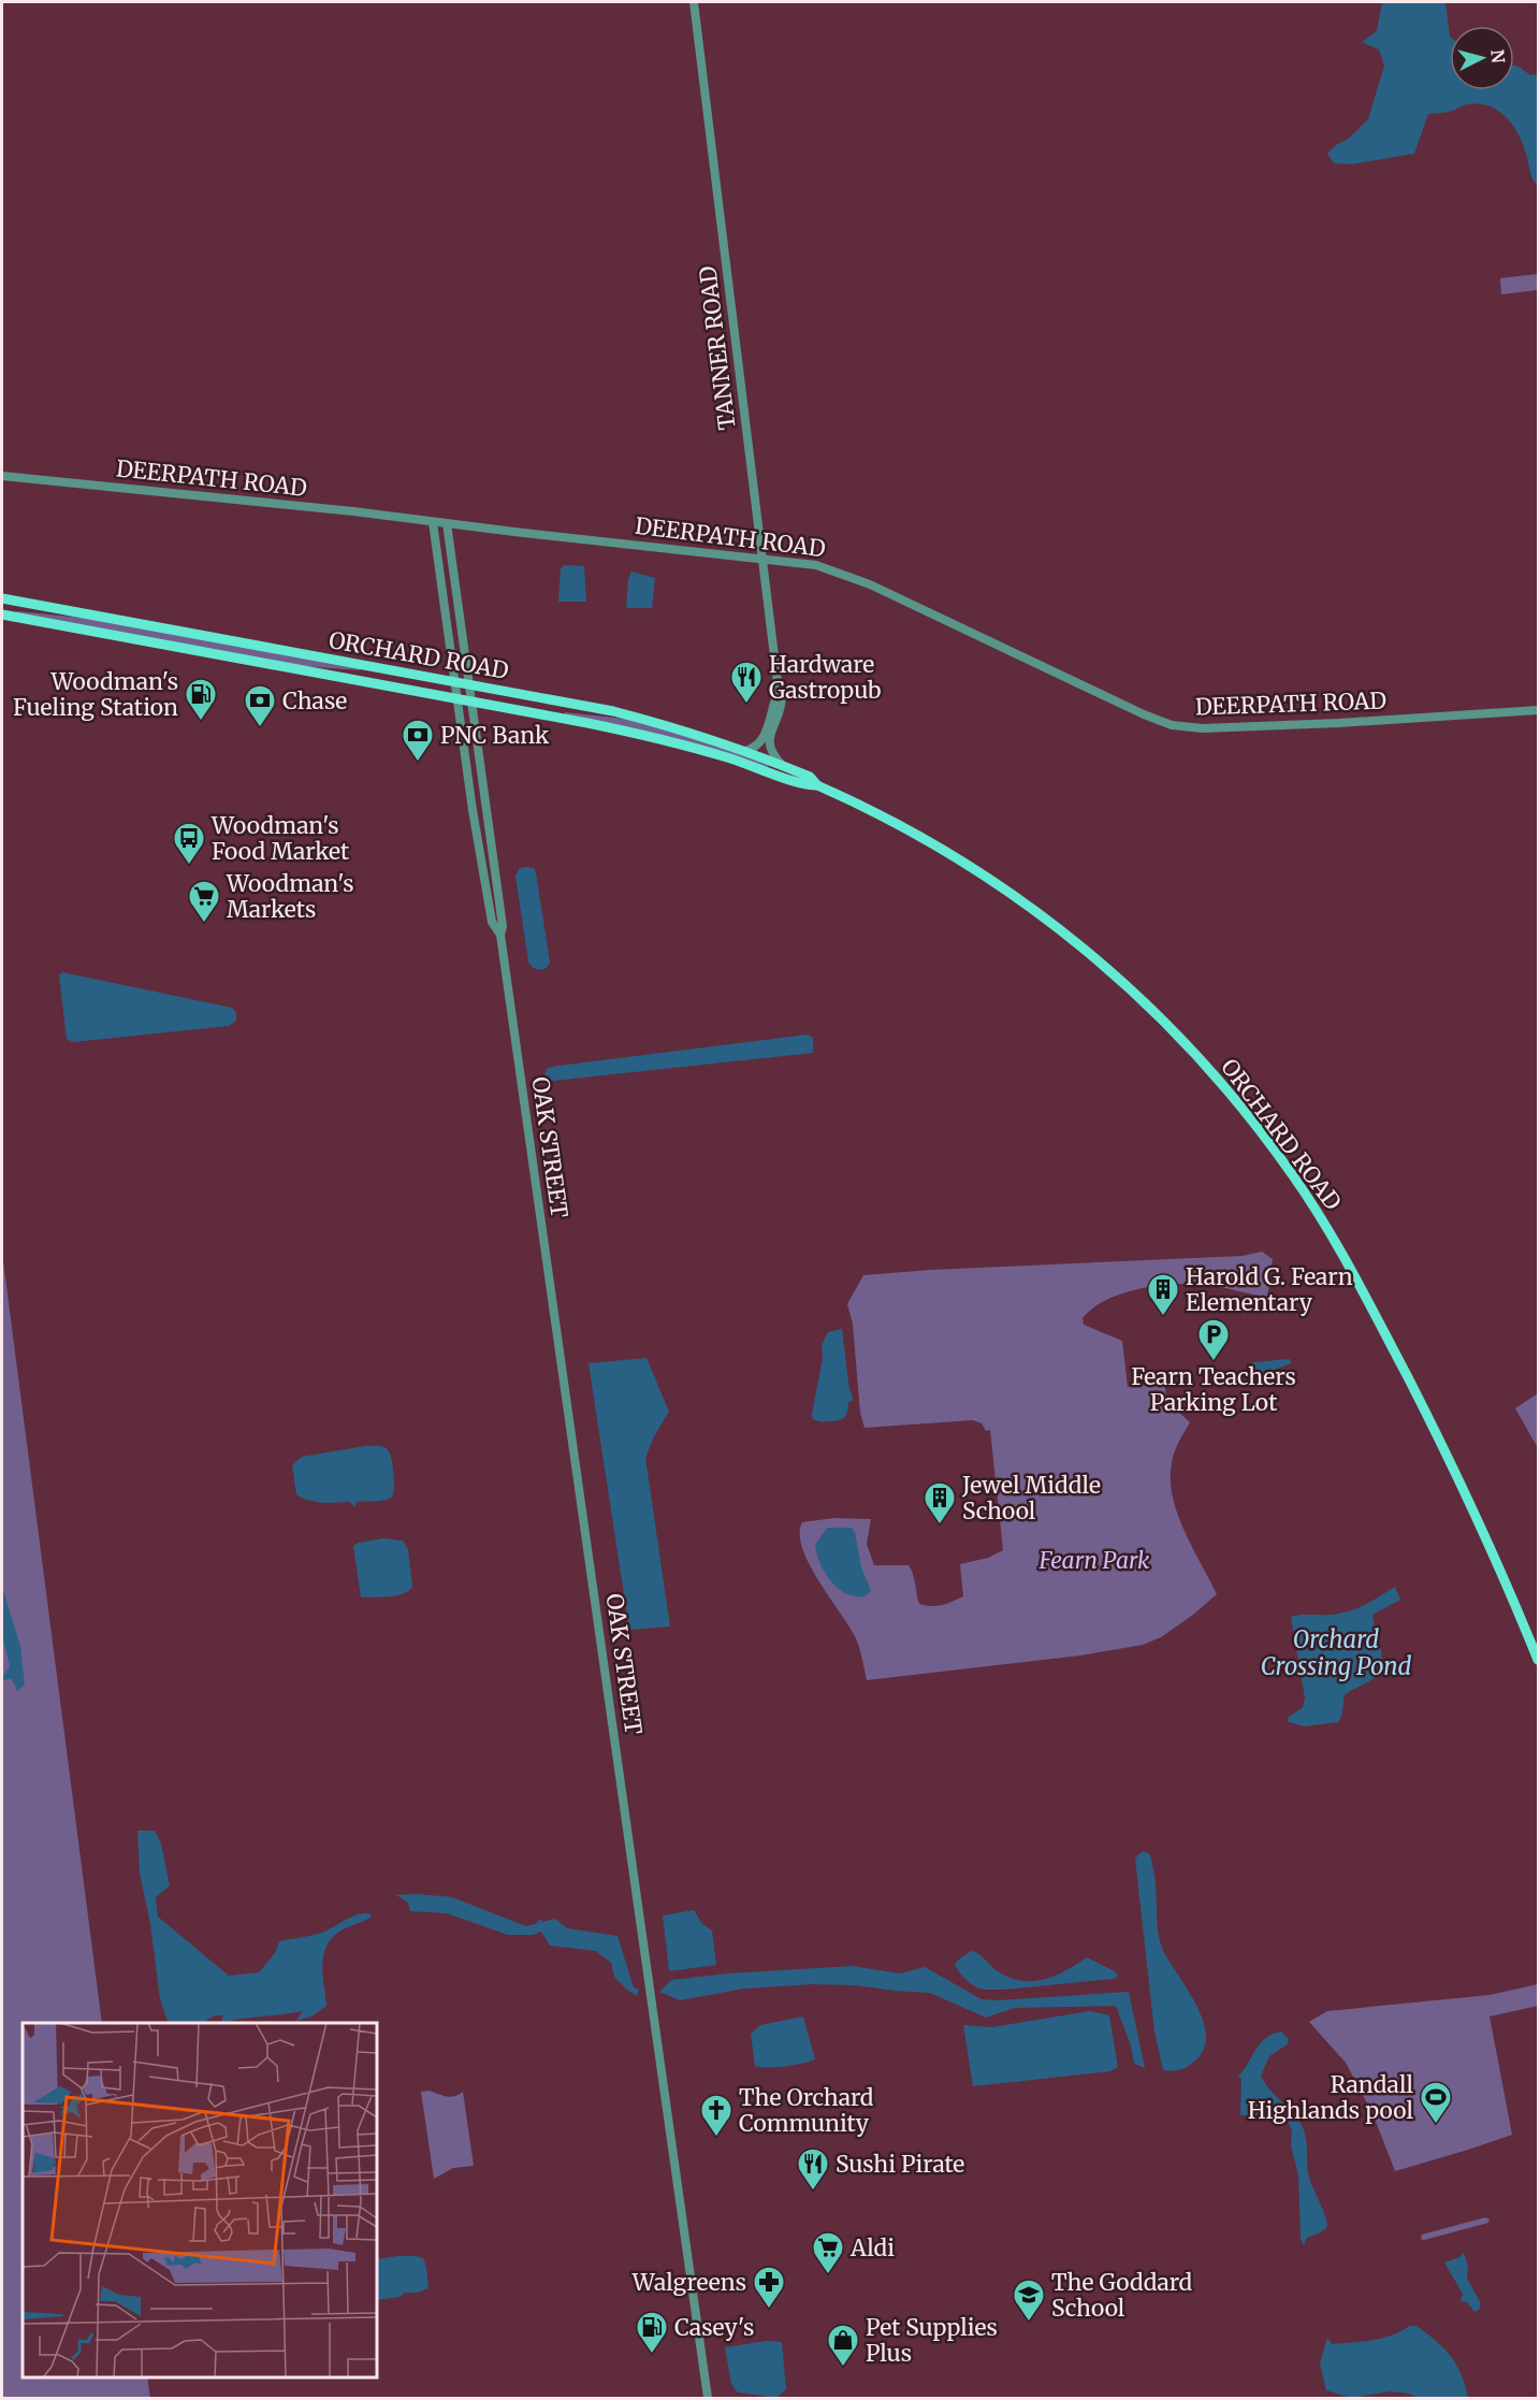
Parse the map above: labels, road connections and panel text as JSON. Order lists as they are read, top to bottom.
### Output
{
  "streets": {
    "main road": ["ORCHARD ROAD"],
    "street": ["TANNER ROAD", "DEERPATH ROAD", "OAK STREET"]
  },
  "crossings": [
    ["TANNER ROAD", "DEERPATH ROAD"],
    ["TANNER ROAD", "ORCHARD ROAD"],
    ["DEERPATH ROAD", "OAK STREET"],
    ["ORCHARD ROAD", "OAK STREET"]
  ],
  "water": ["Orchard Crossing Pond"],
  "parks": ["Fearn Park"],
  "places": {
    "restaurant": ["Hardware Gastropub", "Sushi Pirate"],
    "fuel station": ["Woodman's Fueling Station", "Casey's"],
    "bank": ["Chase", "PNC Bank"],
    "bus stop": ["Woodman's Food Market"],
    "supermarket": ["Woodman's Markets", "Aldi"],
    "building": ["Harold G. Fearn Elementary", "Jewel Middle School"],
    "parking": ["Fearn Teachers Parking Lot"],
    "sports": ["Randall Highlands pool"],
    "church": ["The Orchard Community"],
    "pharmacy": ["Walgreens"],
    "school or university": ["The Goddard School"],
    "shop": ["Pet Supplies Plus"]
  },
  "north": "right"
}
